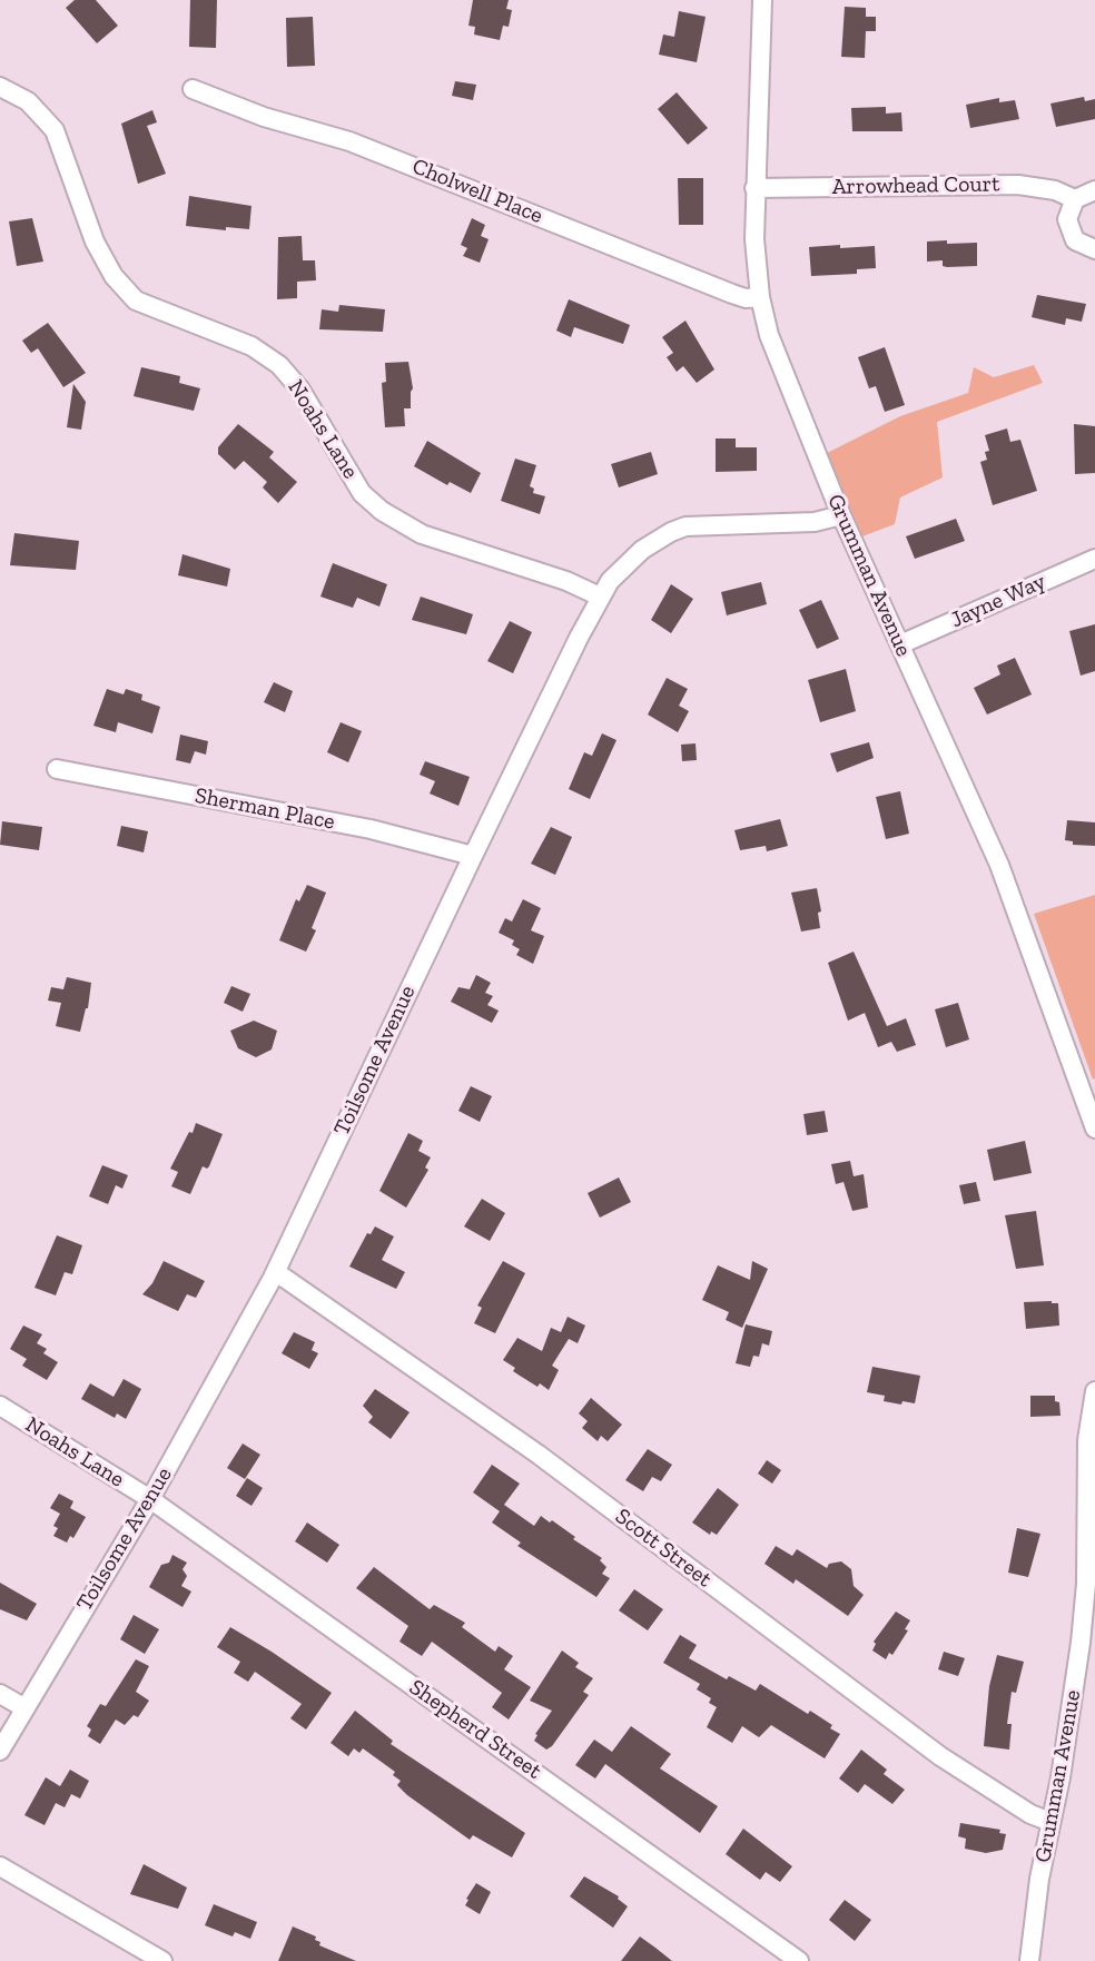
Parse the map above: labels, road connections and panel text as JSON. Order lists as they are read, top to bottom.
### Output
{
  "streets": {
    "street": [
      "Arrowhead Court",
      "Cholwell Place",
      "Noahs Lane",
      "Grumman Avenue",
      "Jayne Way",
      "Sherman Place",
      "Toilsome Avenue",
      "Scott Street",
      "Shepherd Street"
    ]
  },
  "crossings": [
    ["Arrowhead Court", "Grumman Avenue"],
    ["Cholwell Place", "Grumman Avenue"],
    ["Noahs Lane", "Toilsome Avenue"],
    ["Noahs Lane", "Shepherd Street"],
    ["Grumman Avenue", "Jayne Way"],
    ["Grumman Avenue", "Toilsome Avenue"],
    ["Grumman Avenue", "Scott Street"],
    ["Sherman Place", "Toilsome Avenue"],
    ["Toilsome Avenue", "Scott Street"],
    ["Toilsome Avenue", "Shepherd Street"]
  ]
}
